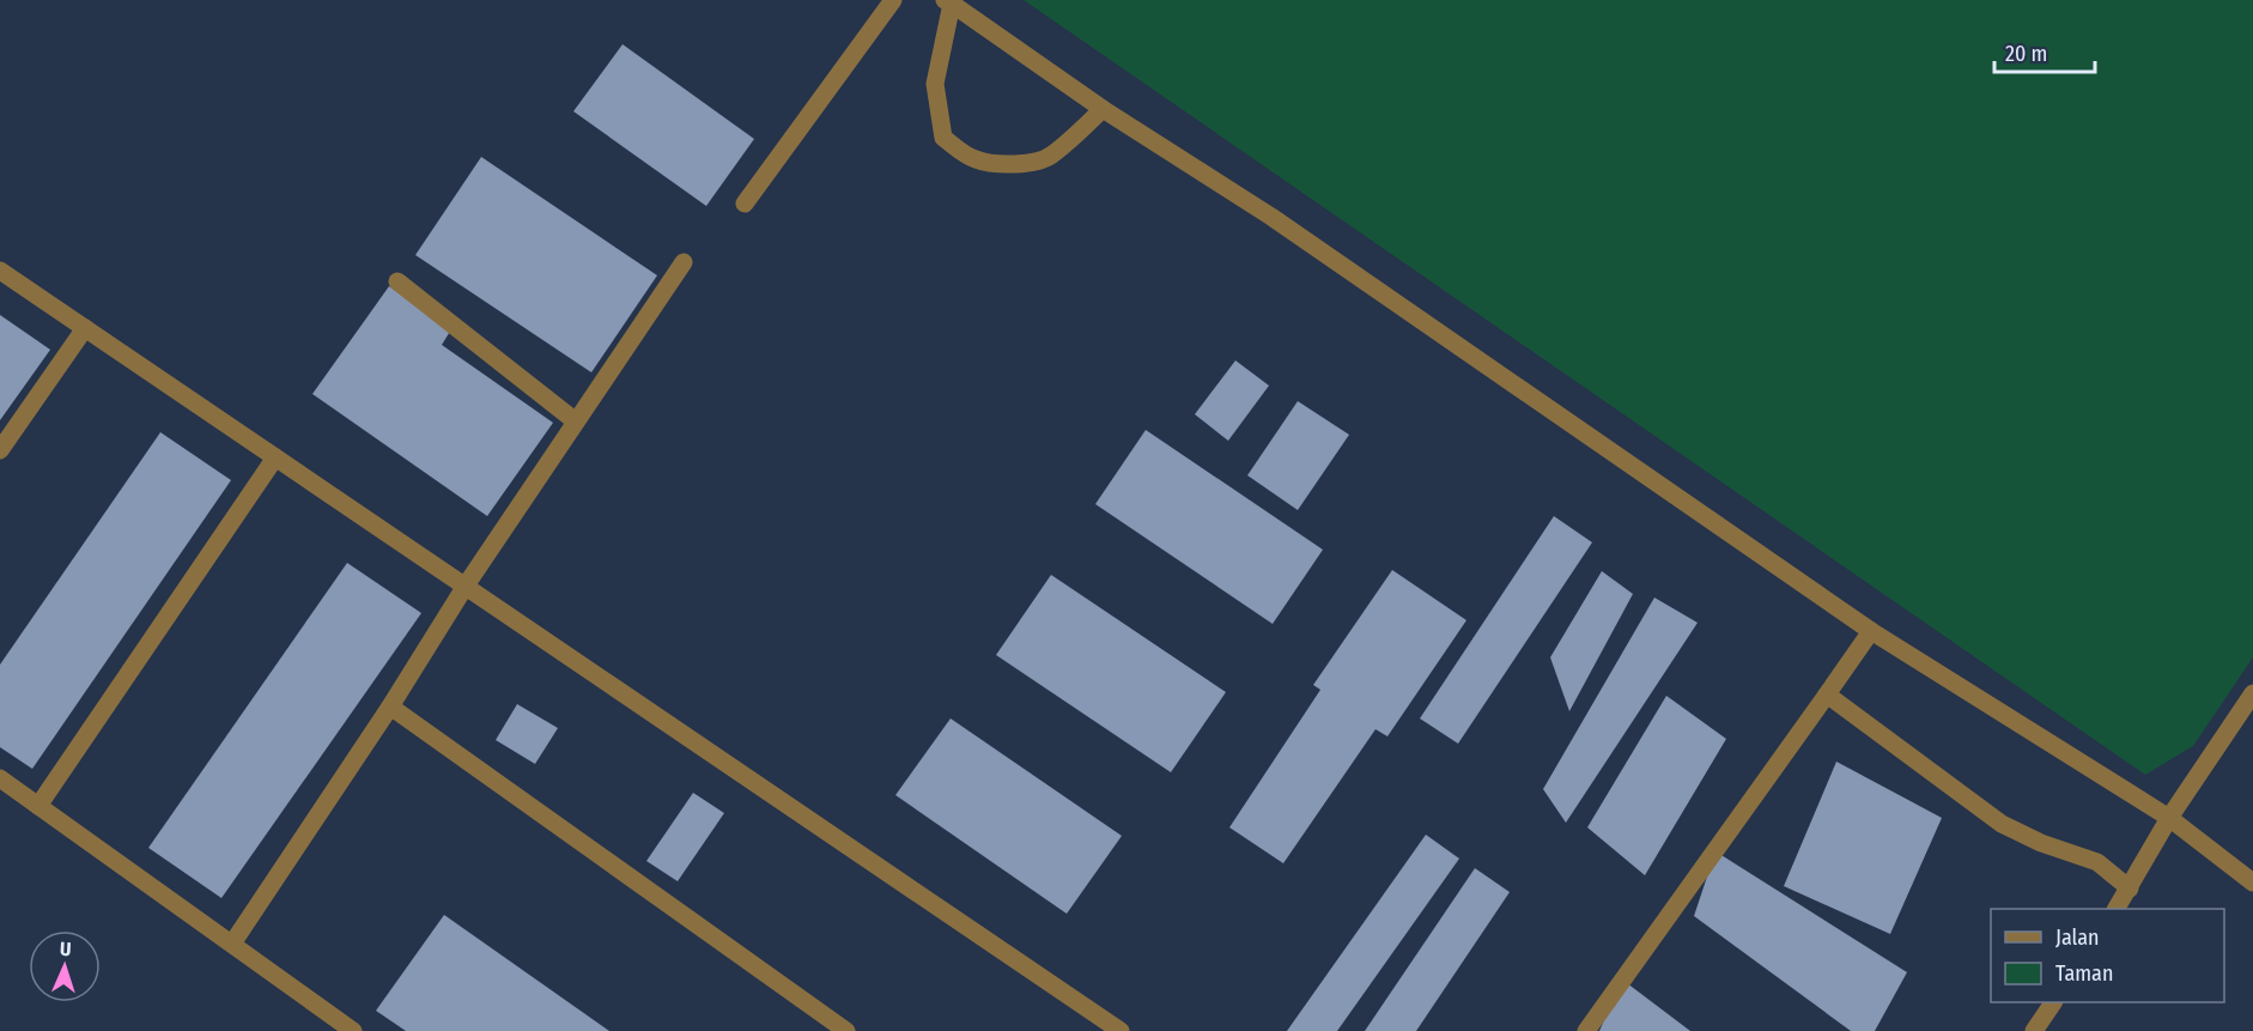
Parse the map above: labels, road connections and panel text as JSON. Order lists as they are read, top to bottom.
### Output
{
  "legend": ["Jalan", "Taman"],
  "scale_bar": "20 m",
  "north": "top"
}
